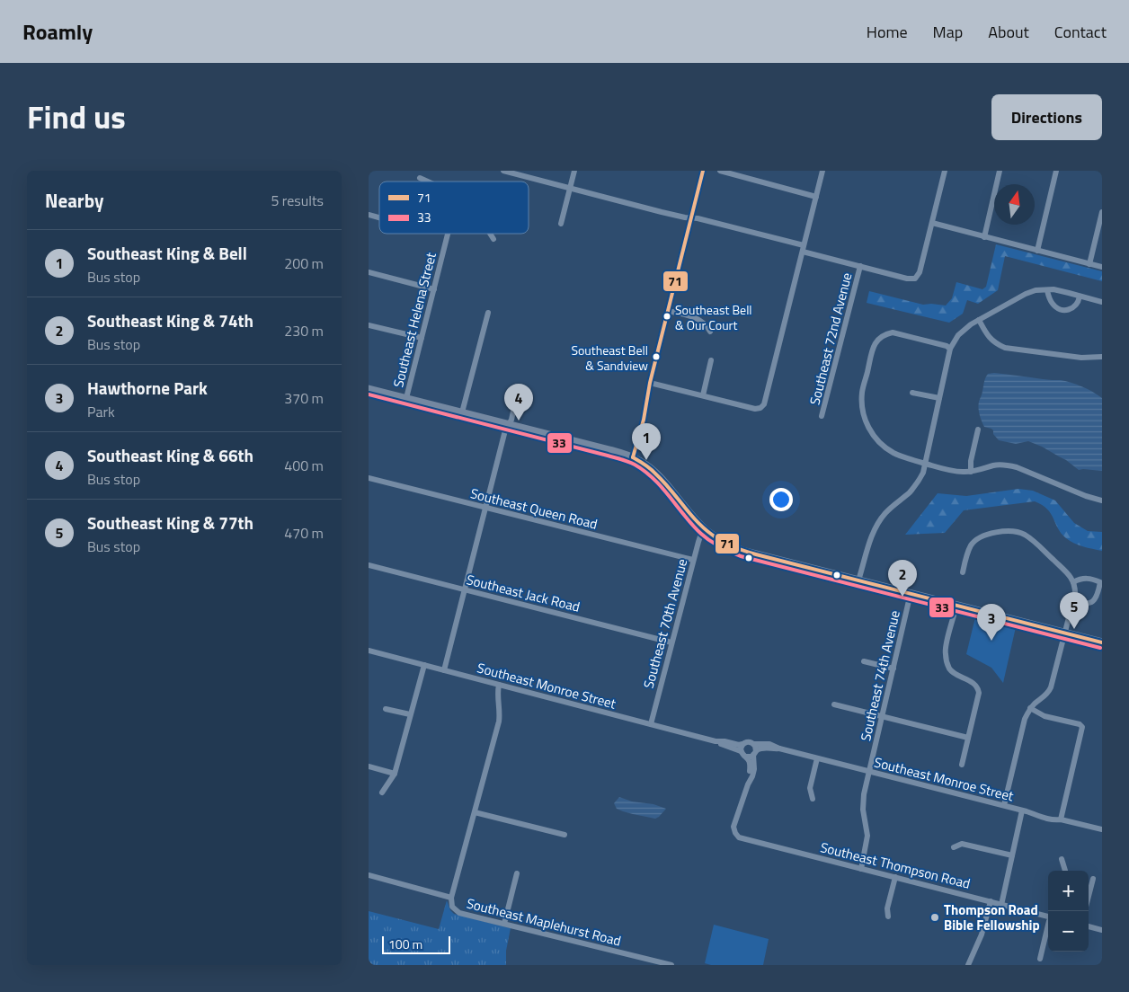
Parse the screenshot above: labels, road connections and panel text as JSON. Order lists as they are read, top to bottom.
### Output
{
  "streets": {
    "street": [
      "Southeast Helena Street",
      "Southeast 72nd Avenue",
      "Southeast Queen Road",
      "Southeast Jack Road",
      "Southeast 70th Avenue",
      "Southeast 74th Avenue",
      "Southeast Monroe Street",
      "Southeast Thompson Road",
      "Southeast Maplehurst Road"
    ]
  },
  "crossings": [
    ["Southeast Queen Road", "Southeast 70th Avenue"],
    ["Southeast Jack Road", "Southeast 70th Avenue"],
    ["Southeast 70th Avenue", "Southeast Monroe Street"],
    ["Southeast 74th Avenue", "Southeast Monroe Street"],
    ["Southeast 74th Avenue", "Southeast Thompson Road"],
    ["Southeast Monroe Street", "Southeast Maplehurst Road"]
  ],
  "places": ["Southeast Bell & Our Court", "Southeast Bell & Sandview", "Thompson Road Bible Fellowship"],
  "lines": ["transit line 71", "transit line 33"],
  "legend": ["71", "33"],
  "scale_bar": "100 m",
  "north": "top",
  "page": {
    "header": "Roamly",
    "nav": [
      "Home",
      "Map",
      "About",
      "Contact"
    ],
    "title": "Find us",
    "buttons": "Directions",
    "heading": ["Nearby", "5 results"],
    "list": [
      {
        "mark": "1",
        "name": "Southeast King & Bell",
        "note": "Bus stop",
        "value": "200 m"
      },
      {
        "mark": "2",
        "name": "Southeast King & 74th",
        "note": "Bus stop",
        "value": "230 m"
      },
      {
        "mark": "3",
        "name": "Hawthorne Park",
        "note": "Park",
        "value": "370 m"
      },
      {
        "mark": "4",
        "name": "Southeast King & 66th",
        "note": "Bus stop",
        "value": "400 m"
      },
      {
        "mark": "5",
        "name": "Southeast King & 77th",
        "note": "Bus stop",
        "value": "470 m"
      }
    ],
    "pins": [
      "4",
      "1",
      "2",
      "5",
      "3"
    ],
    "map_buttons": ["+", "−"],
    "scale": "100 m"
  }
}
